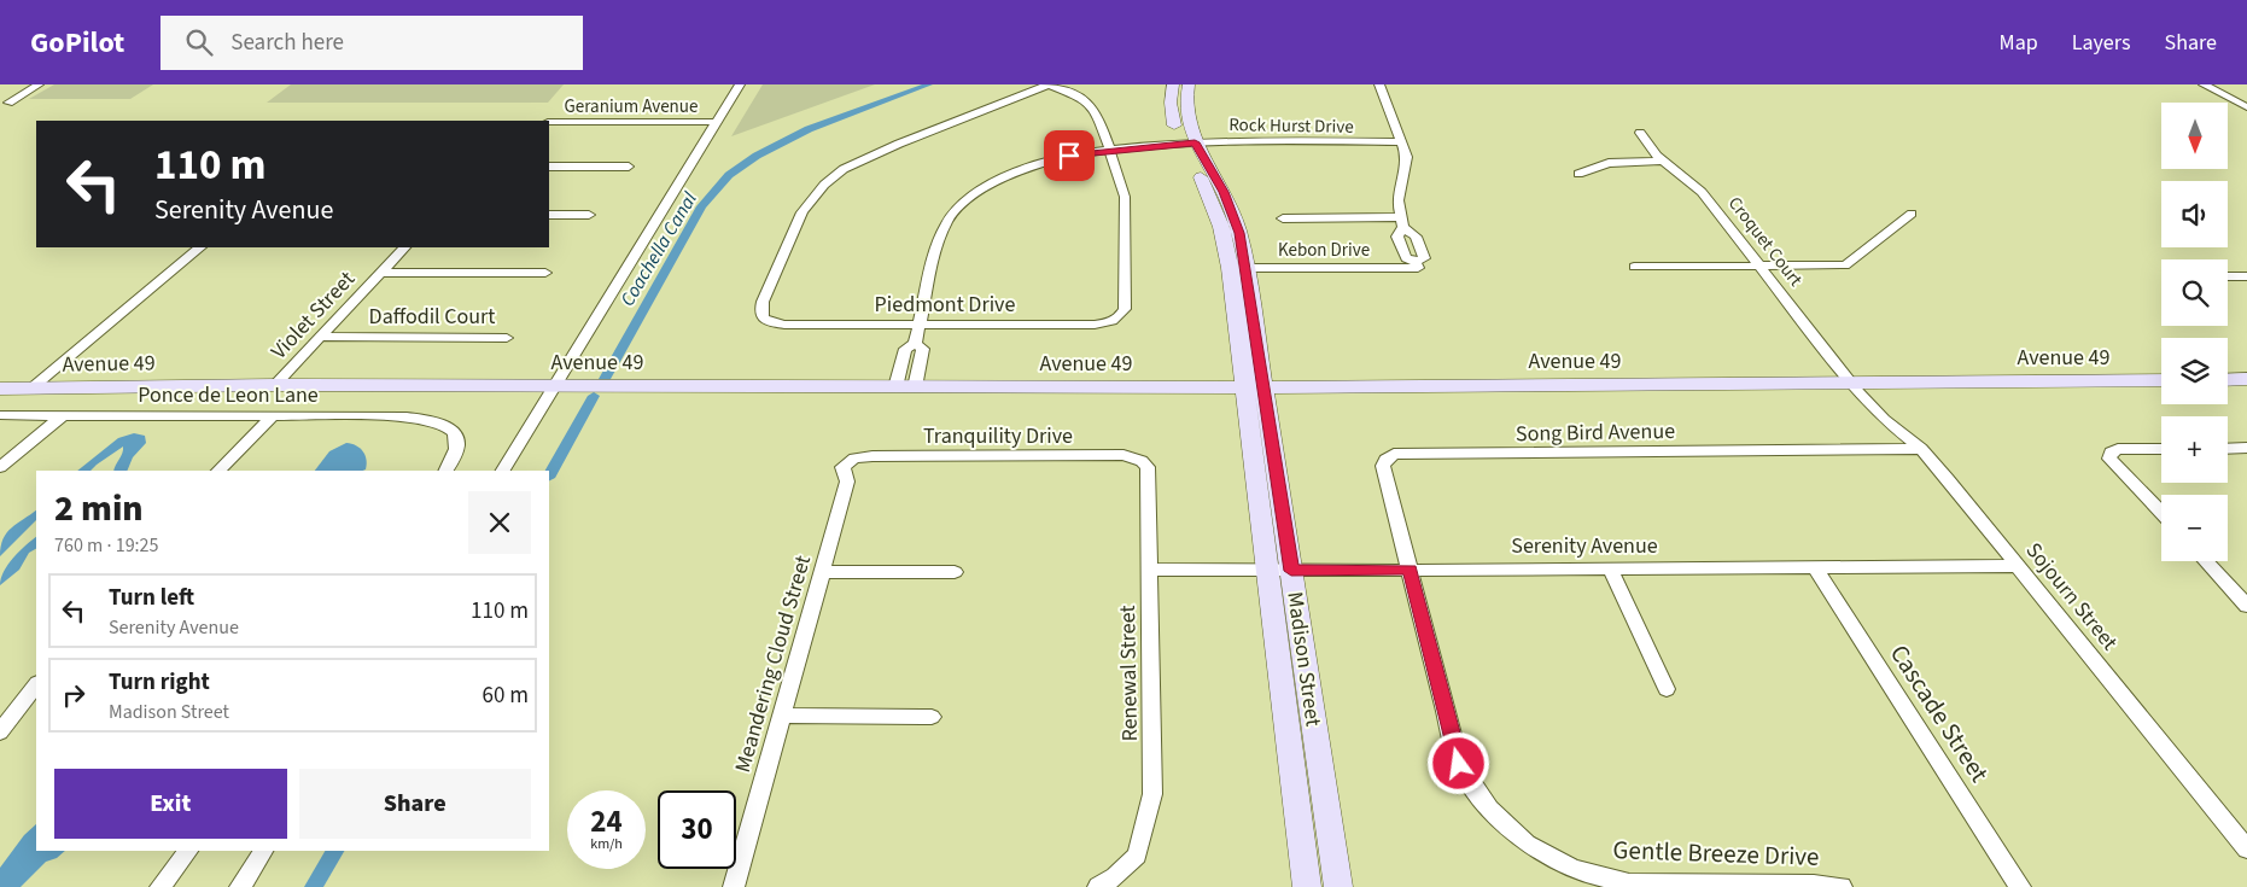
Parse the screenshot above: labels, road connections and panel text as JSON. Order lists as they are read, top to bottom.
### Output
{
  "streets": {
    "street": [
      "Geranium Avenue",
      "Rock Hurst Drive",
      "Croquet Court",
      "Kebon Drive",
      "Piedmont Drive",
      "Violet Street",
      "Daffodil Court",
      "Avenue 49",
      "Ponce de Leon Lane",
      "Song Bird Avenue",
      "Tranquility Drive",
      "Serenity Avenue",
      "Sojourn Street",
      "Madison Street",
      "Meandering Cloud Street",
      "Renewal Street",
      "Cascade Street",
      "Gentle Breeze Drive"
    ]
  },
  "crossings": [
    ["Rock Hurst Drive", "Piedmont Drive"],
    ["Rock Hurst Drive", "Madison Street"],
    ["Croquet Court", "Avenue 49"],
    ["Croquet Court", "Sojourn Street"],
    ["Kebon Drive", "Madison Street"],
    ["Violet Street", "Daffodil Court"],
    ["Violet Street", "Avenue 49"],
    ["Avenue 49", "Sojourn Street"],
    ["Avenue 49", "Madison Street"],
    ["Song Bird Avenue", "Serenity Avenue"],
    ["Song Bird Avenue", "Sojourn Street"],
    ["Song Bird Avenue", "Gentle Breeze Drive"],
    ["Tranquility Drive", "Meandering Cloud Street"],
    ["Tranquility Drive", "Renewal Street"],
    ["Serenity Avenue", "Sojourn Street"],
    ["Serenity Avenue", "Madison Street"],
    ["Serenity Avenue", "Renewal Street"],
    ["Serenity Avenue", "Cascade Street"],
    ["Serenity Avenue", "Gentle Breeze Drive"]
  ],
  "water": ["Coachella Canal"],
  "north": "bottom",
  "page": {
    "header": "GoPilot",
    "search": "Search here",
    "nav": ["Map", "Layers", "Share"],
    "map_buttons": ["+", "−"],
    "turn": ["110 m", "Serenity Avenue"],
    "heading": ["2 min", "760 m · 19:25"],
    "list": [
      {
        "name": "Turn left",
        "note": "Serenity Avenue",
        "value": "110 m"
      },
      {
        "name": "Turn right",
        "note": "Madison Street",
        "value": "60 m"
      }
    ],
    "buttons": ["Exit", "Share"],
    "speed": "24 km/h",
    "limit": "30"
  }
}
